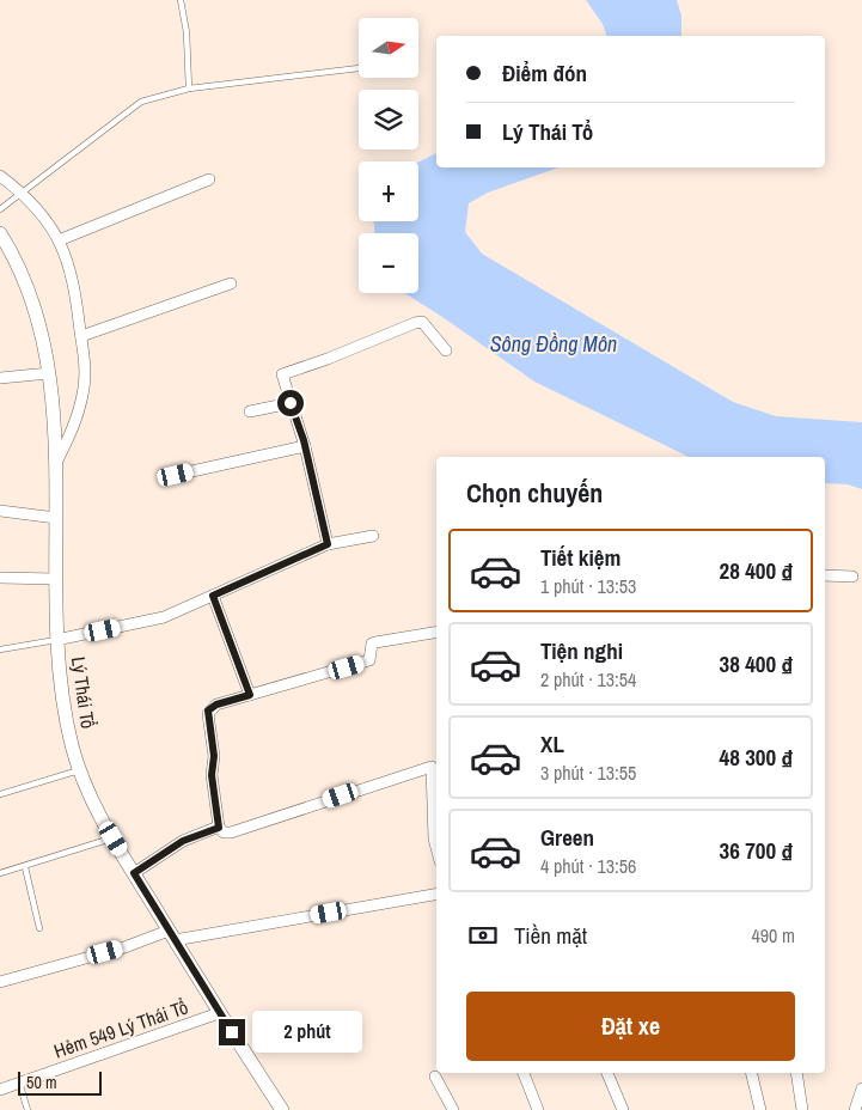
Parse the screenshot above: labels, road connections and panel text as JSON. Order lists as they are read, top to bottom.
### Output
{
  "streets": {
    "main road": ["Lý Thái Tổ"],
    "street": ["Hẻm 549 Lý Thái Tổ"]
  },
  "crossings": [
    ["Lý Thái Tổ", "Hẻm 549 Lý Thái Tổ"]
  ],
  "water": ["Sông Đồng Môn"],
  "scale_bar": "50 m",
  "north": "right",
  "page": {
    "map_buttons": ["+", "−"],
    "banner": ["Điểm đón", "Lý Thái Tổ"],
    "heading": "Chọn chuyến",
    "list": [
      {
        "name": "Tiết kiệm",
        "note": "1 phút · 13:53",
        "value": "28 400 ₫"
      },
      {
        "name": "Tiện nghi",
        "note": "2 phút · 13:54",
        "value": "38 400 ₫"
      },
      {
        "name": "XL",
        "note": "3 phút · 13:55",
        "value": "48 300 ₫"
      },
      {
        "name": "Green",
        "note": "4 phút · 13:56",
        "value": "36 700 ₫"
      }
    ],
    "pay": ["Tiền mặt", "490 m"],
    "buttons": "Đặt xe",
    "bubble": "2 phút",
    "scale": "50 m"
  }
}
